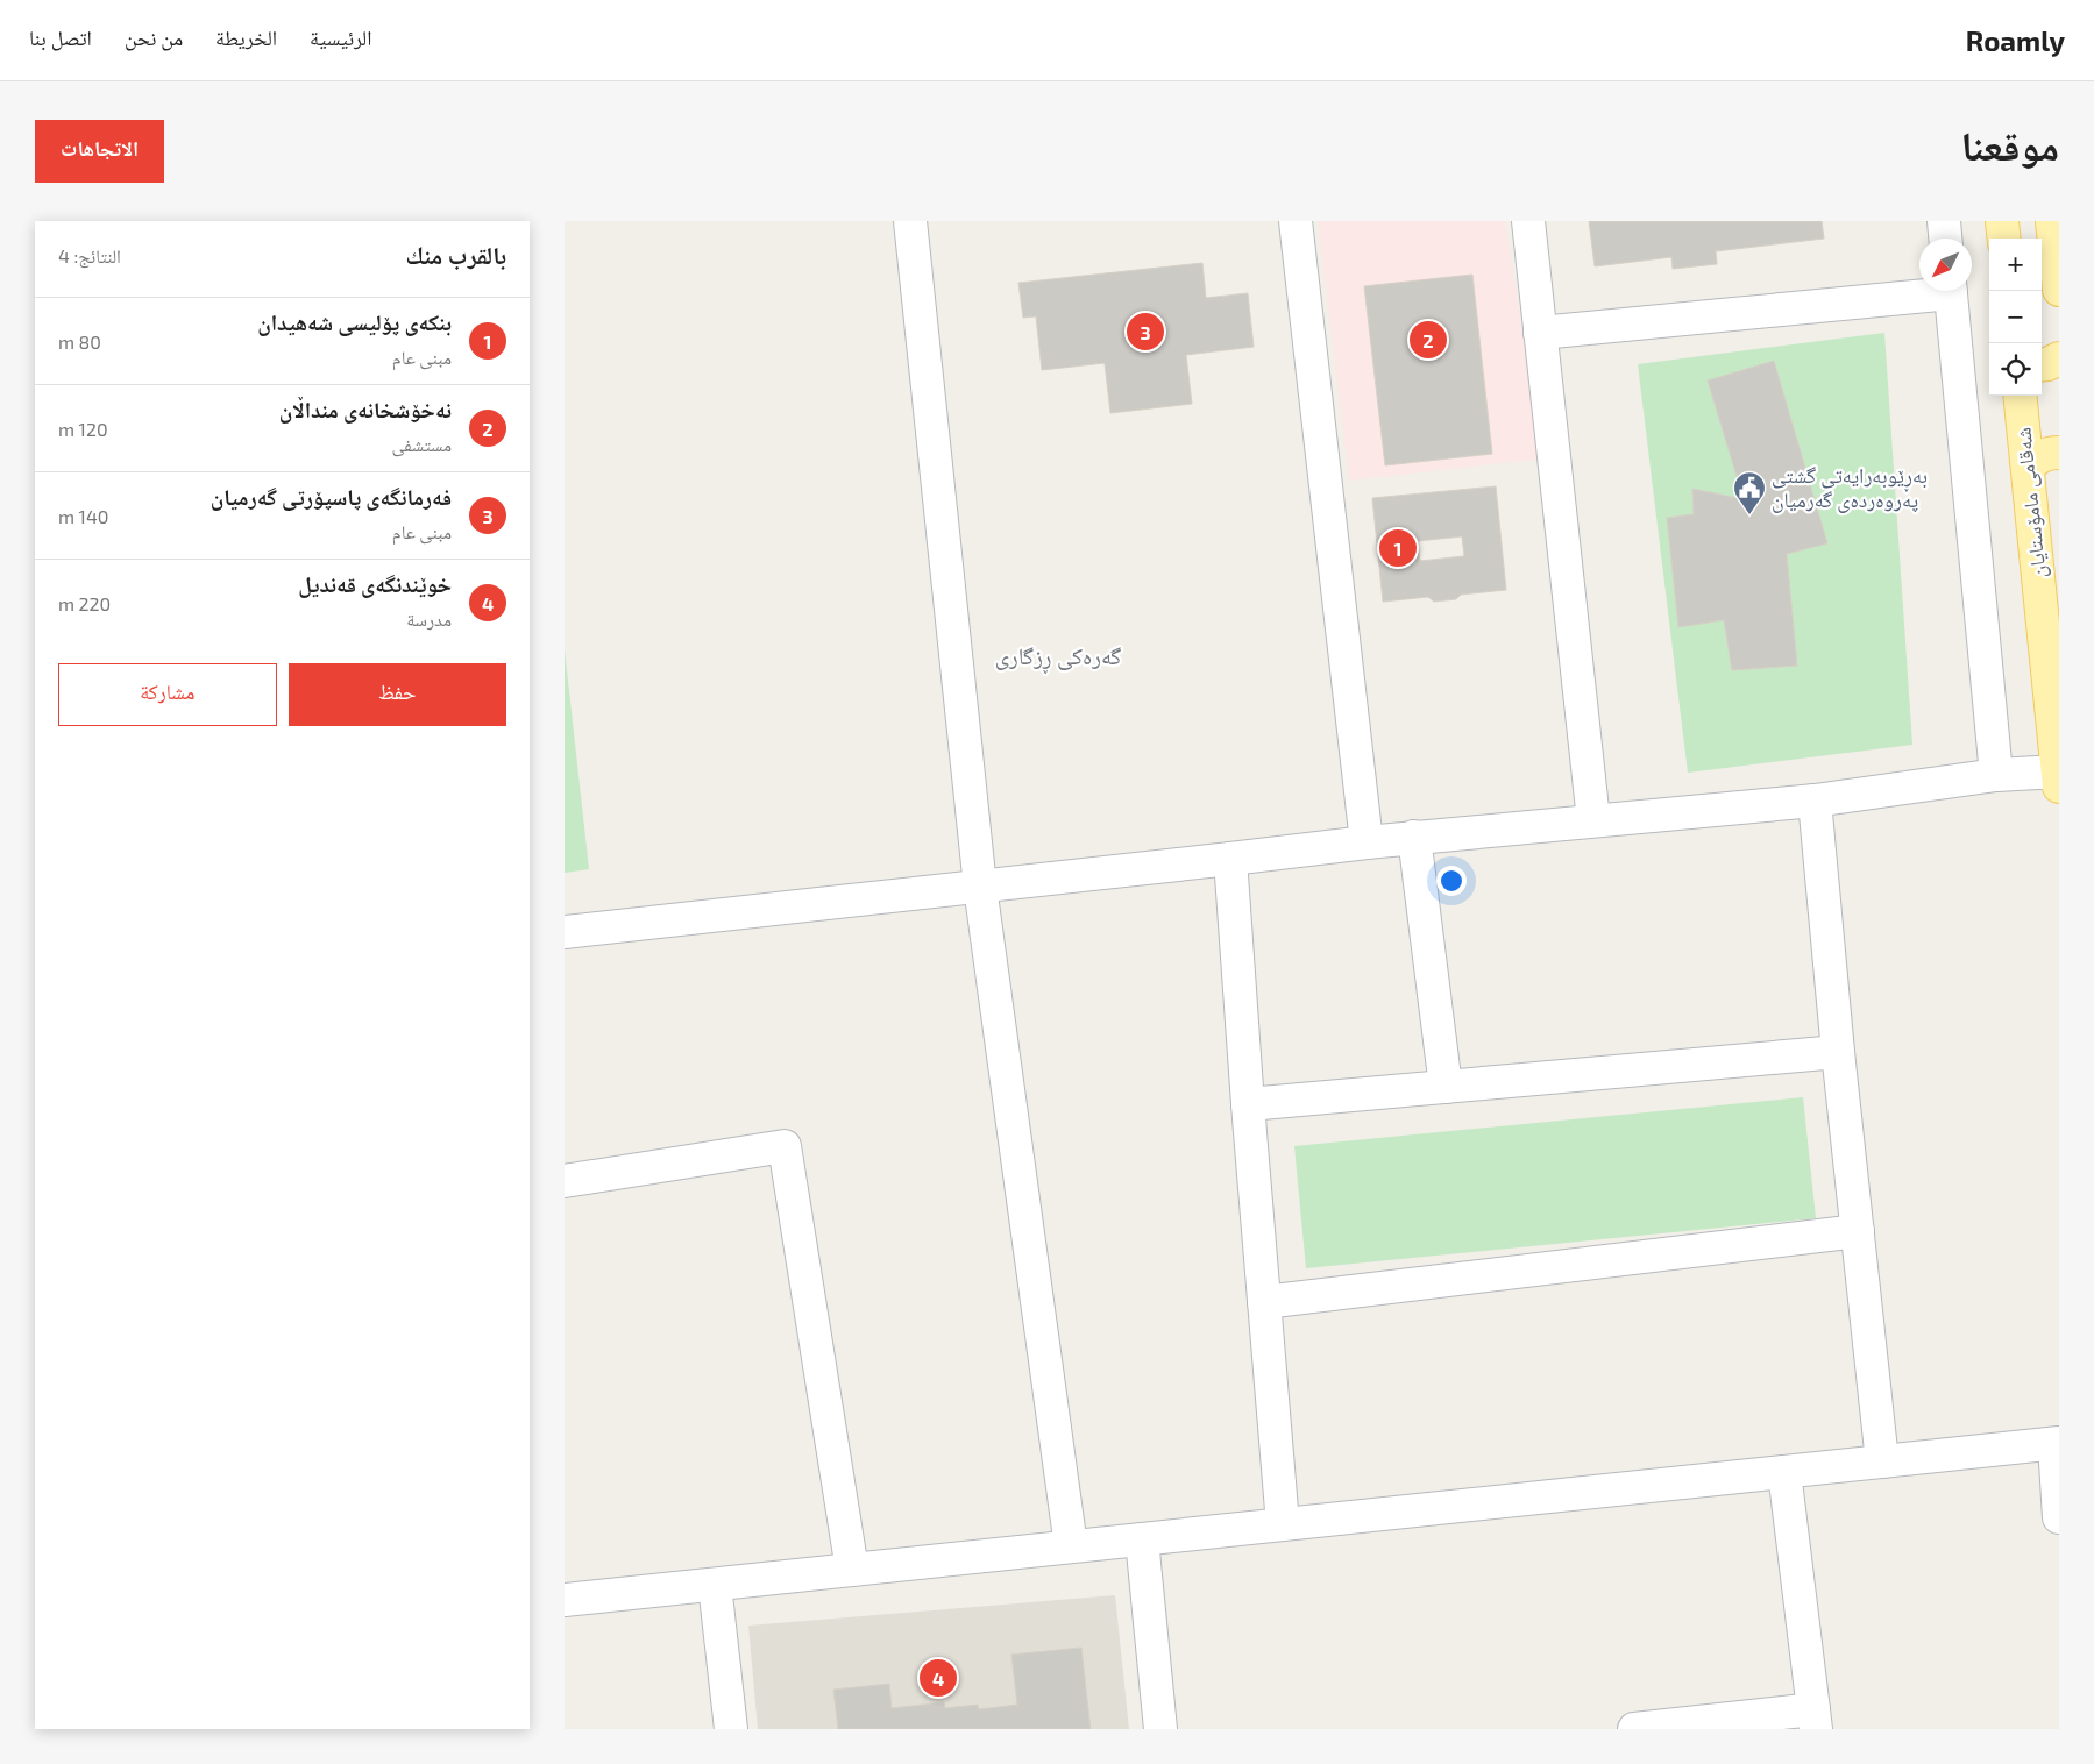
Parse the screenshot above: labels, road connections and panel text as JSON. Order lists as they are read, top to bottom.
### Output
{
  "streets": {
    "main road": ["شەقامی مامۆستایان"]
  },
  "districts": ["گەرەکی ڕزگاری"],
  "places": {
    "public building": ["بەڕێوبەرایەتی گشتی پەروەردەی گەرمیان"]
  },
  "north": "bottom left",
  "page": {
    "header": "Roamly",
    "nav": [
      "الرئيسية",
      "الخريطة",
      "من نحن",
      "اتصل بنا"
    ],
    "title": "موقعنا",
    "buttons": [
      "الاتجاهات",
      ["حفظ", "مشاركة"]
    ],
    "heading": ["بالقرب منك", "النتائج: 4"],
    "map_buttons": ["+", "−"],
    "list": [
      {
        "mark": "1",
        "name": "بنکەی پۆلیسی شەهیدان",
        "note": "مبنى عام",
        "value": "80 m"
      },
      {
        "mark": "2",
        "name": "نەخۆشخانەی منداڵان",
        "note": "مستشفى",
        "value": "120 m"
      },
      {
        "mark": "3",
        "name": "فەرمانگەی پاسپۆرتی گەرمیان",
        "note": "مبنى عام",
        "value": "140 m"
      },
      {
        "mark": "4",
        "name": "خوێندنگەی قەندیل",
        "note": "مدرسة",
        "value": "220 m"
      }
    ],
    "pins": [
      "3",
      "2",
      "1",
      "4"
    ]
  }
}
